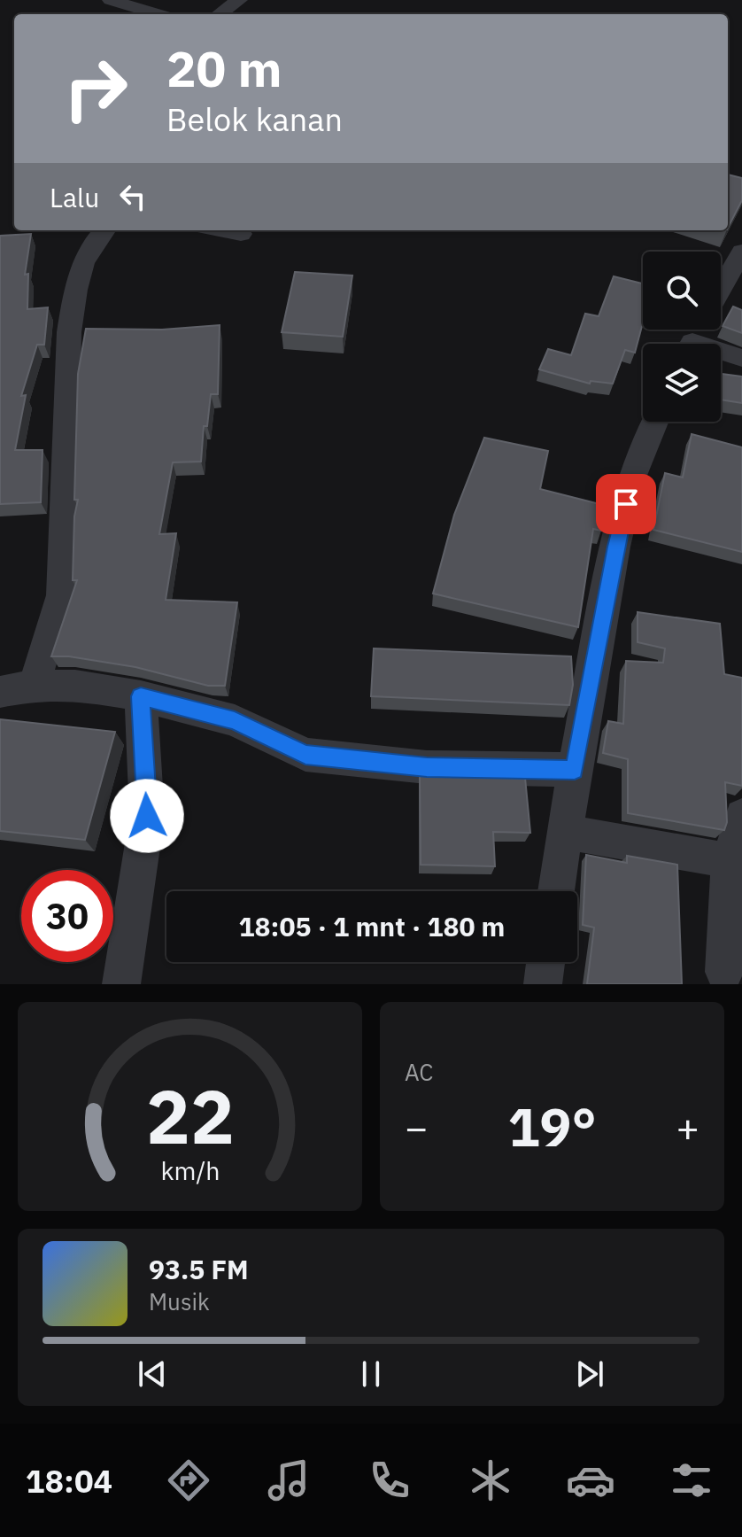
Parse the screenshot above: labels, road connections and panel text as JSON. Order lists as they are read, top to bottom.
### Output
{
  "page": {
    "turn": ["20 m", "Belok kanan"],
    "then": "Lalu",
    "limit": "30",
    "trip": "18:05 · 1 mnt · 180 m",
    "tile": "AC",
    "heat": ["−", "19°", "+"],
    "song": ["93.5 FM", "Musik"],
    "tabs": "18:04",
    "gauge": ["22", "km/h"]
  }
}
